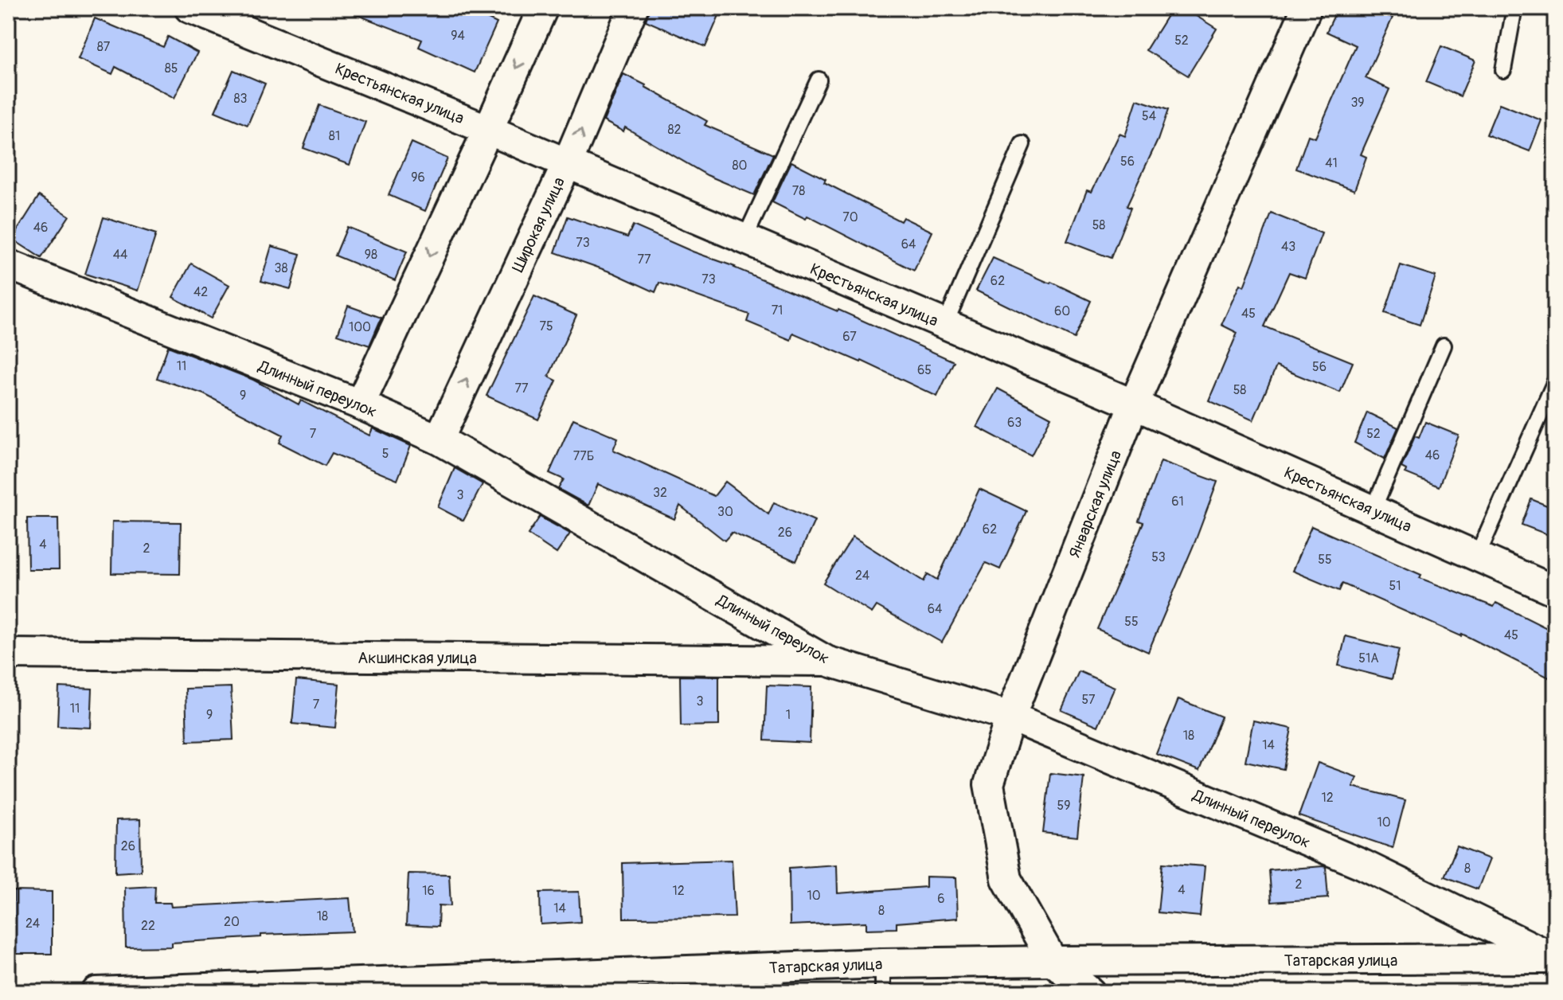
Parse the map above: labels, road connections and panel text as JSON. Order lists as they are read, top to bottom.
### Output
{
  "streets": {
    "street": [
      "Крестьянская улица",
      "Широкая улица",
      "Длинный переулок",
      "Январская улица",
      "Акшинская улица",
      "Татарская улица"
    ]
  },
  "crossings": [
    ["Крестьянская улица", "Широкая улица"],
    ["Крестьянская улица", "Январская улица"],
    ["Широкая улица", "Длинный переулок"],
    ["Длинный переулок", "Январская улица"],
    ["Длинный переулок", "Акшинская улица"],
    ["Длинный переулок", "Татарская улица"],
    ["Январская улица", "Татарская улица"]
  ],
  "house_numbers": [
    "94",
    "52",
    "87",
    "85",
    "83",
    "39",
    "54",
    "82",
    "81",
    "56",
    "41",
    "80",
    "96",
    "78",
    "70",
    "58",
    "46",
    "73",
    "64",
    "43",
    "44",
    "98",
    "77",
    "38",
    "73",
    "62",
    "42",
    "71",
    "60",
    "45",
    "75",
    "100",
    "67",
    "11",
    "56",
    "65",
    "77",
    "58",
    "9",
    "63",
    "7",
    "52",
    "5",
    "46",
    "77Б",
    "32",
    "3",
    "61",
    "30",
    "62",
    "26",
    "4",
    "2",
    "53",
    "55",
    "24",
    "51",
    "64",
    "55",
    "45",
    "51А",
    "57",
    "3",
    "7",
    "11",
    "9",
    "1",
    "18",
    "14",
    "12",
    "59",
    "10",
    "26",
    "8",
    "2",
    "4",
    "16",
    "12",
    "10",
    "6",
    "14",
    "8",
    "18",
    "20",
    "24",
    "22"
  ]
}
